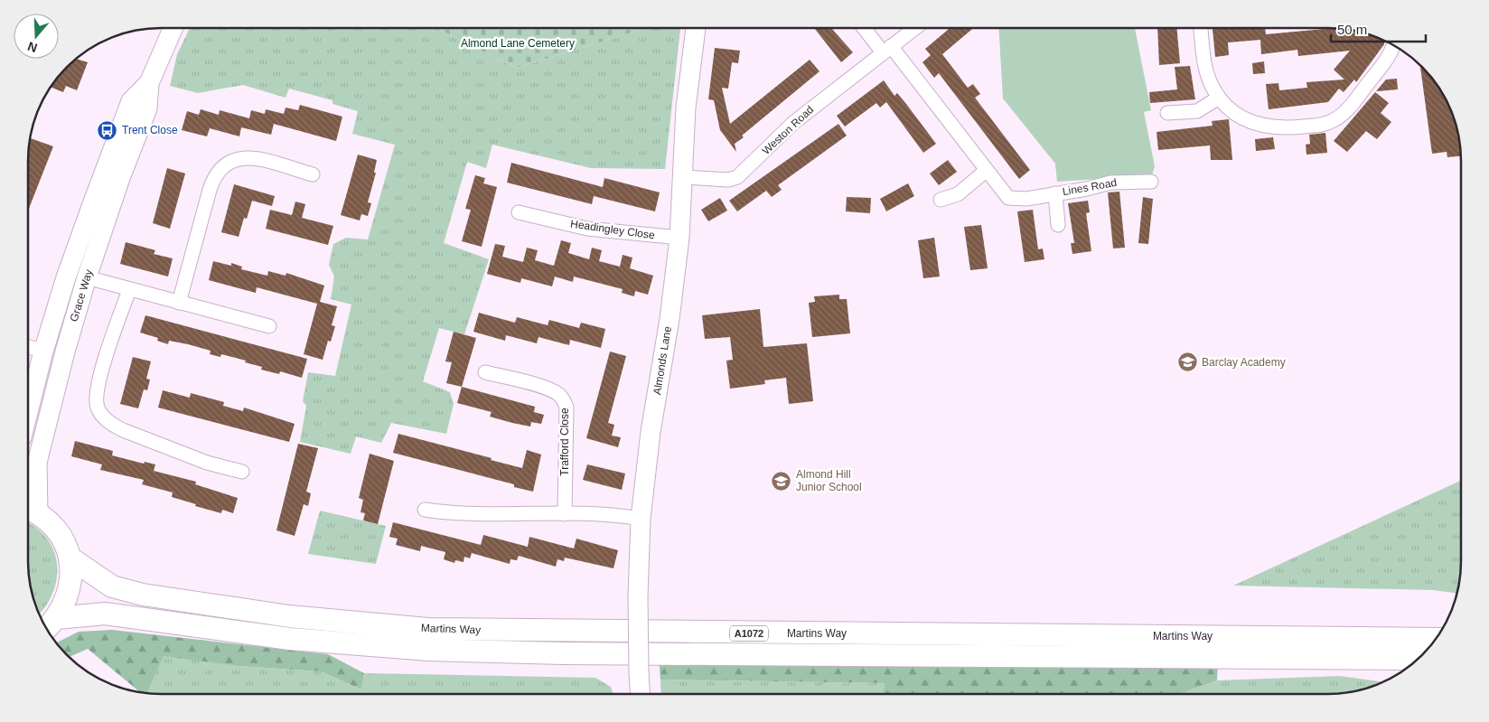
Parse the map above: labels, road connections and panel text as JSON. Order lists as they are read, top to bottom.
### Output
{
  "streets": {
    "main road": ["Martins Way", "A1072"],
    "street": [
      "Weston Road",
      "Lines Road",
      "Headingley Close",
      "Grace Way",
      "Almonds Lane",
      "Trafford Close"
    ]
  },
  "crossings": [
    ["Weston Road", "Almonds Lane"],
    ["Headingley Close", "Almonds Lane"],
    ["Grace Way", "A1072"],
    ["Martins Way", "A1072"]
  ],
  "parks": ["Almond Lane Cemetery"],
  "places": {
    "bus stop": ["Trent Close"],
    "school or university": ["Barclay Academy", "Almond Hill Junior School"]
  },
  "scale_bar": "50 m",
  "north": "bottom"
}
